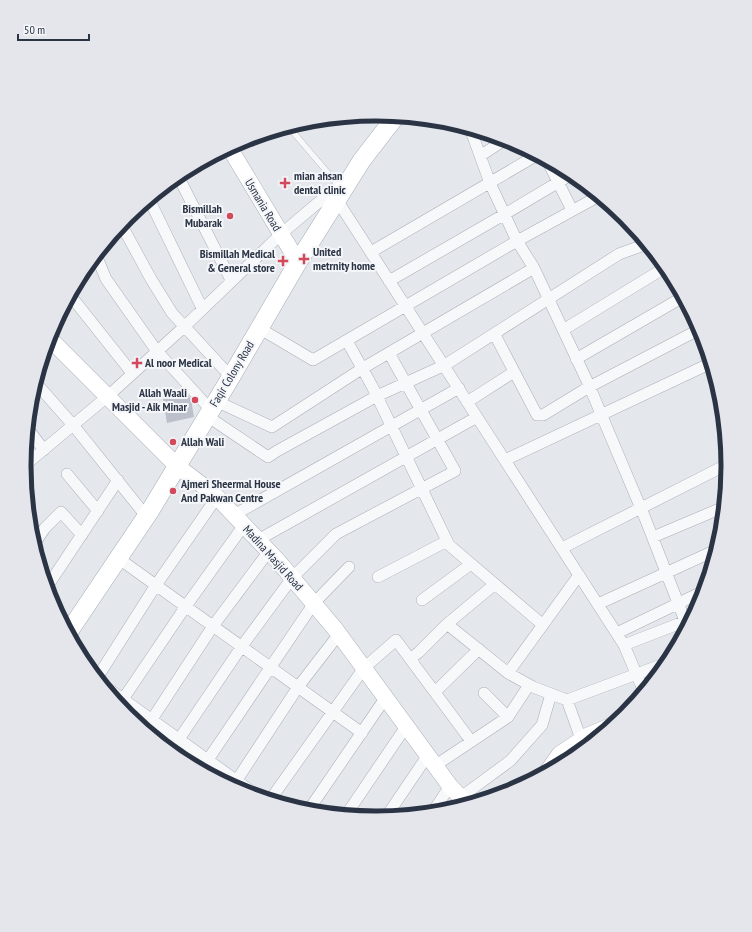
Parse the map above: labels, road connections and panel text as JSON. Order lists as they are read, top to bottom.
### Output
{
  "streets": {
    "main road": ["Faqir Colony Road"],
    "street": ["Usmania Road", "Madina Masjid Road"]
  },
  "crossings": [
    ["Usmania Road", "Faqir Colony Road"],
    ["Faqir Colony Road", "Madina Masjid Road"]
  ],
  "places": {
    "health": [
      "mian ahsan dental clinic",
      "United metrnity home",
      "Bismillah Medical & General store",
      "Al noor Medical"
    ],
    "other": [
      "Bismillah Mubarak",
      "Allah Waali Masjid - Aik Minar",
      "Allah Wali",
      "Ajmeri Sheermal House And Pakwan Centre"
    ]
  },
  "scale_bar": "50 m"
}
